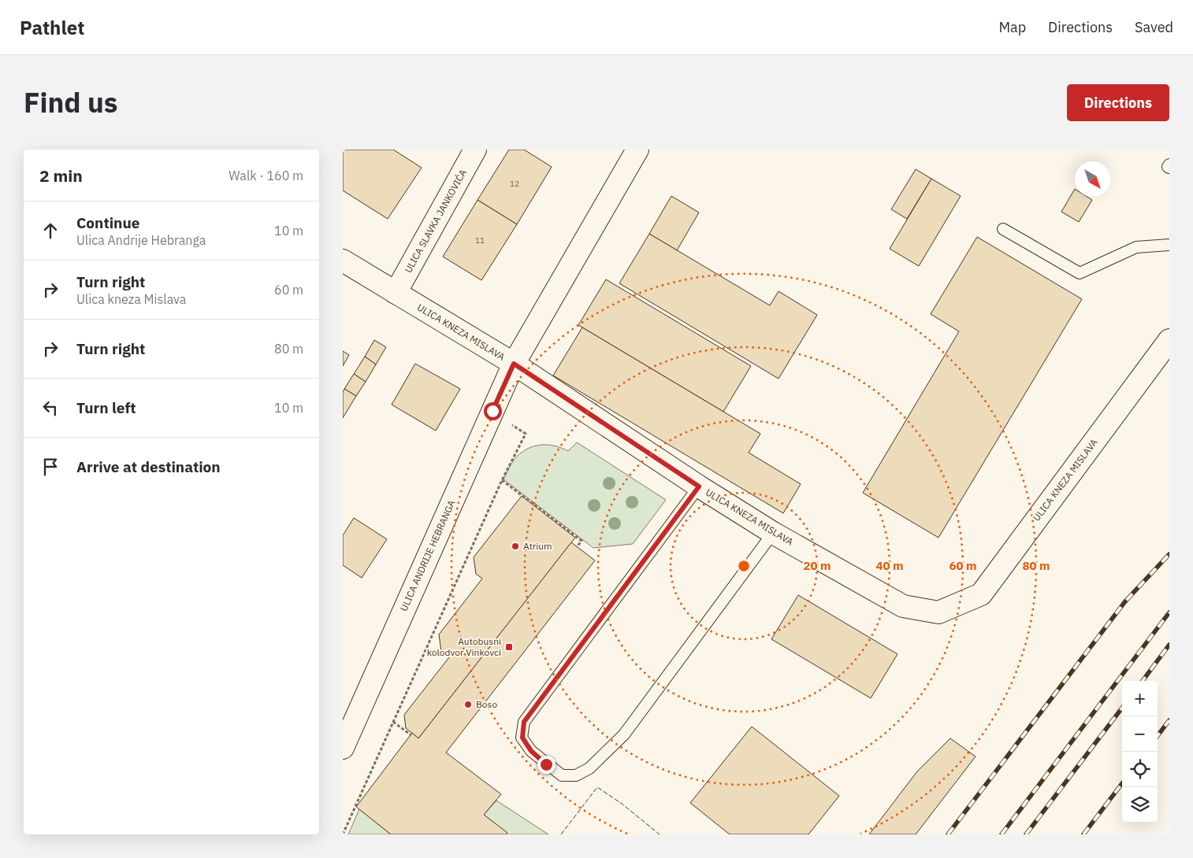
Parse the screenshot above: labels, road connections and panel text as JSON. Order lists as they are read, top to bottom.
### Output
{
  "streets": {
    "street": ["ULICA SLAVKA JANKOVIĆA", "ULICA KNEZA MISLAVA", "ULICA ANDRIJE HEBRANGA"]
  },
  "crossings": [
    ["ULICA SLAVKA JANKOVIĆA", "ULICA KNEZA MISLAVA"],
    ["ULICA KNEZA MISLAVA", "ULICA ANDRIJE HEBRANGA"]
  ],
  "places": {
    "other": ["Atrium", "Boso"],
    "transit": ["Autobusni kolodvor Vinkovci"]
  },
  "house_numbers": ["12", "11"],
  "north": "bottom right",
  "page": {
    "header": "Pathlet",
    "nav": ["Map", "Directions", "Saved"],
    "title": "Find us",
    "buttons": "Directions",
    "heading": ["2 min", "Walk · 160 m"],
    "list": [
      ["Continue", "Ulica Andrije Hebranga", "10 m"],
      ["Turn right", "Ulica kneza Mislava", "60 m"],
      ["Turn right", "80 m"],
      ["Turn left", "10 m"],
      "Arrive at destination"
    ],
    "map_buttons": ["+", "−"]
  },
  "rings": [
    "20 m",
    "40 m",
    "60 m",
    "80 m"
  ]
}
